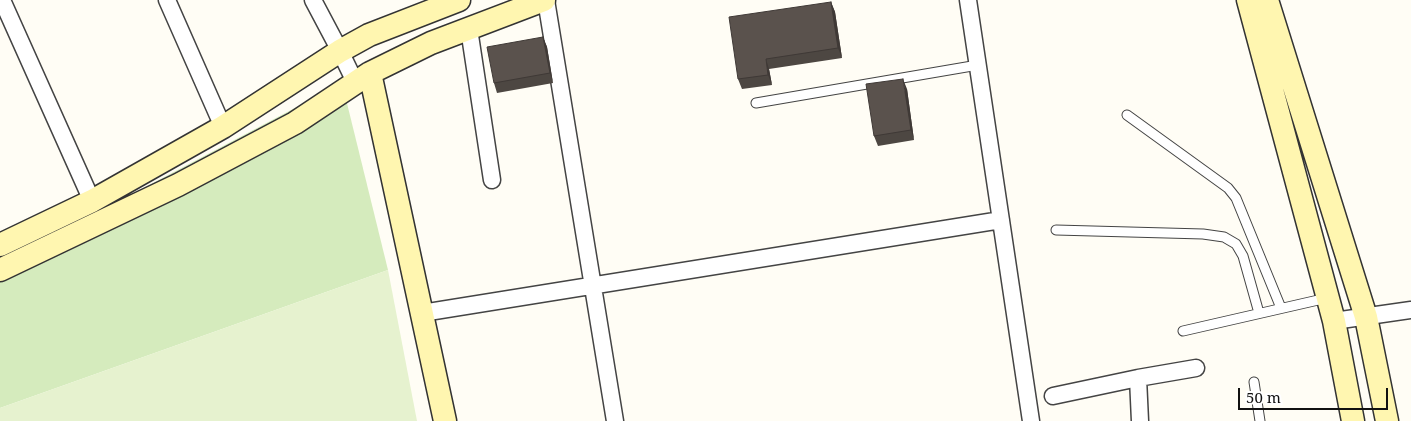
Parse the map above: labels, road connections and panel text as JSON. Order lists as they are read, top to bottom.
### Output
{
  "scale_bar": "50 m"
}
